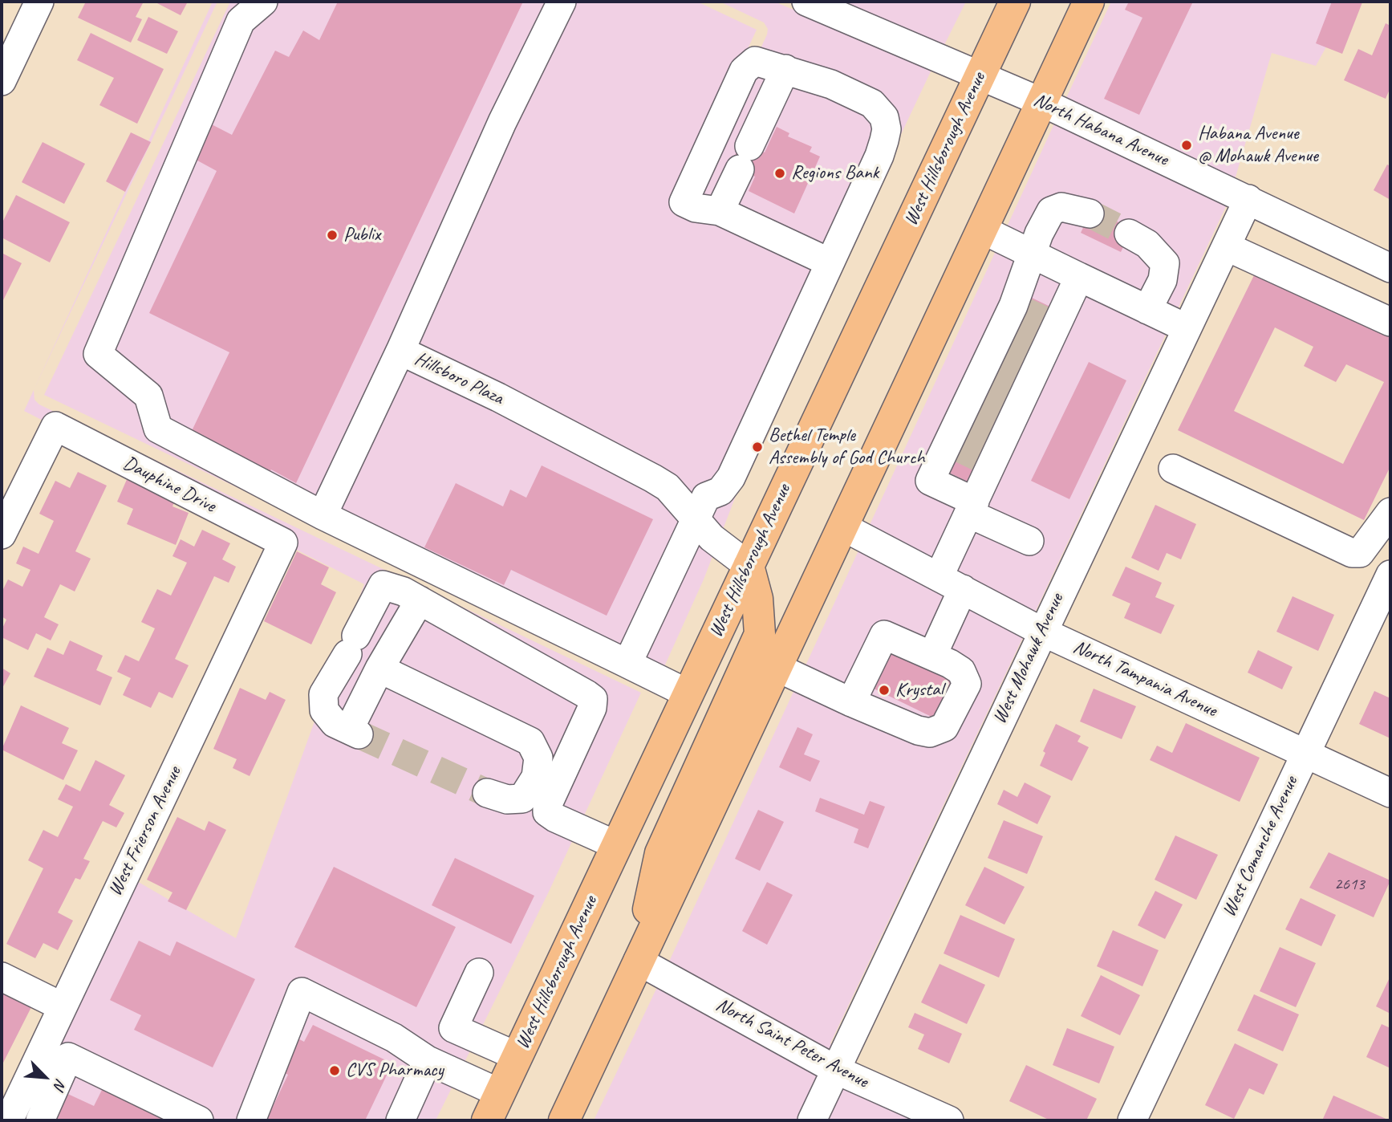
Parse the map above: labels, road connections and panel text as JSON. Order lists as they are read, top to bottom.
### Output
{
  "streets": {
    "main road": ["West Hillsborough Avenue"],
    "street": [
      "North Habana Avenue",
      "Hillsboro Plaza",
      "Dauphine Drive",
      "West Mohawk Avenue",
      "North Tampania Avenue",
      "West Frierson Avenue",
      "West Comanche Avenue",
      "North Saint Peter Avenue"
    ]
  },
  "crossings": [
    ["North Habana Avenue", "West Hillsborough Avenue"],
    ["North Habana Avenue", "West Mohawk Avenue"],
    ["West Hillsborough Avenue", "Hillsboro Plaza"],
    ["Dauphine Drive", "West Frierson Avenue"],
    ["West Mohawk Avenue", "North Tampania Avenue"],
    ["West Mohawk Avenue", "North Saint Peter Avenue"],
    ["North Tampania Avenue", "West Comanche Avenue"]
  ],
  "places": [
    "Habana Avenue @ Mohawk Avenue",
    "Regions Bank",
    "Publix",
    "Bethel Temple Assembly of God Church",
    "Krystal",
    "CVS Pharmacy"
  ],
  "house_numbers": ["2613"],
  "north": "bottom right"
}
